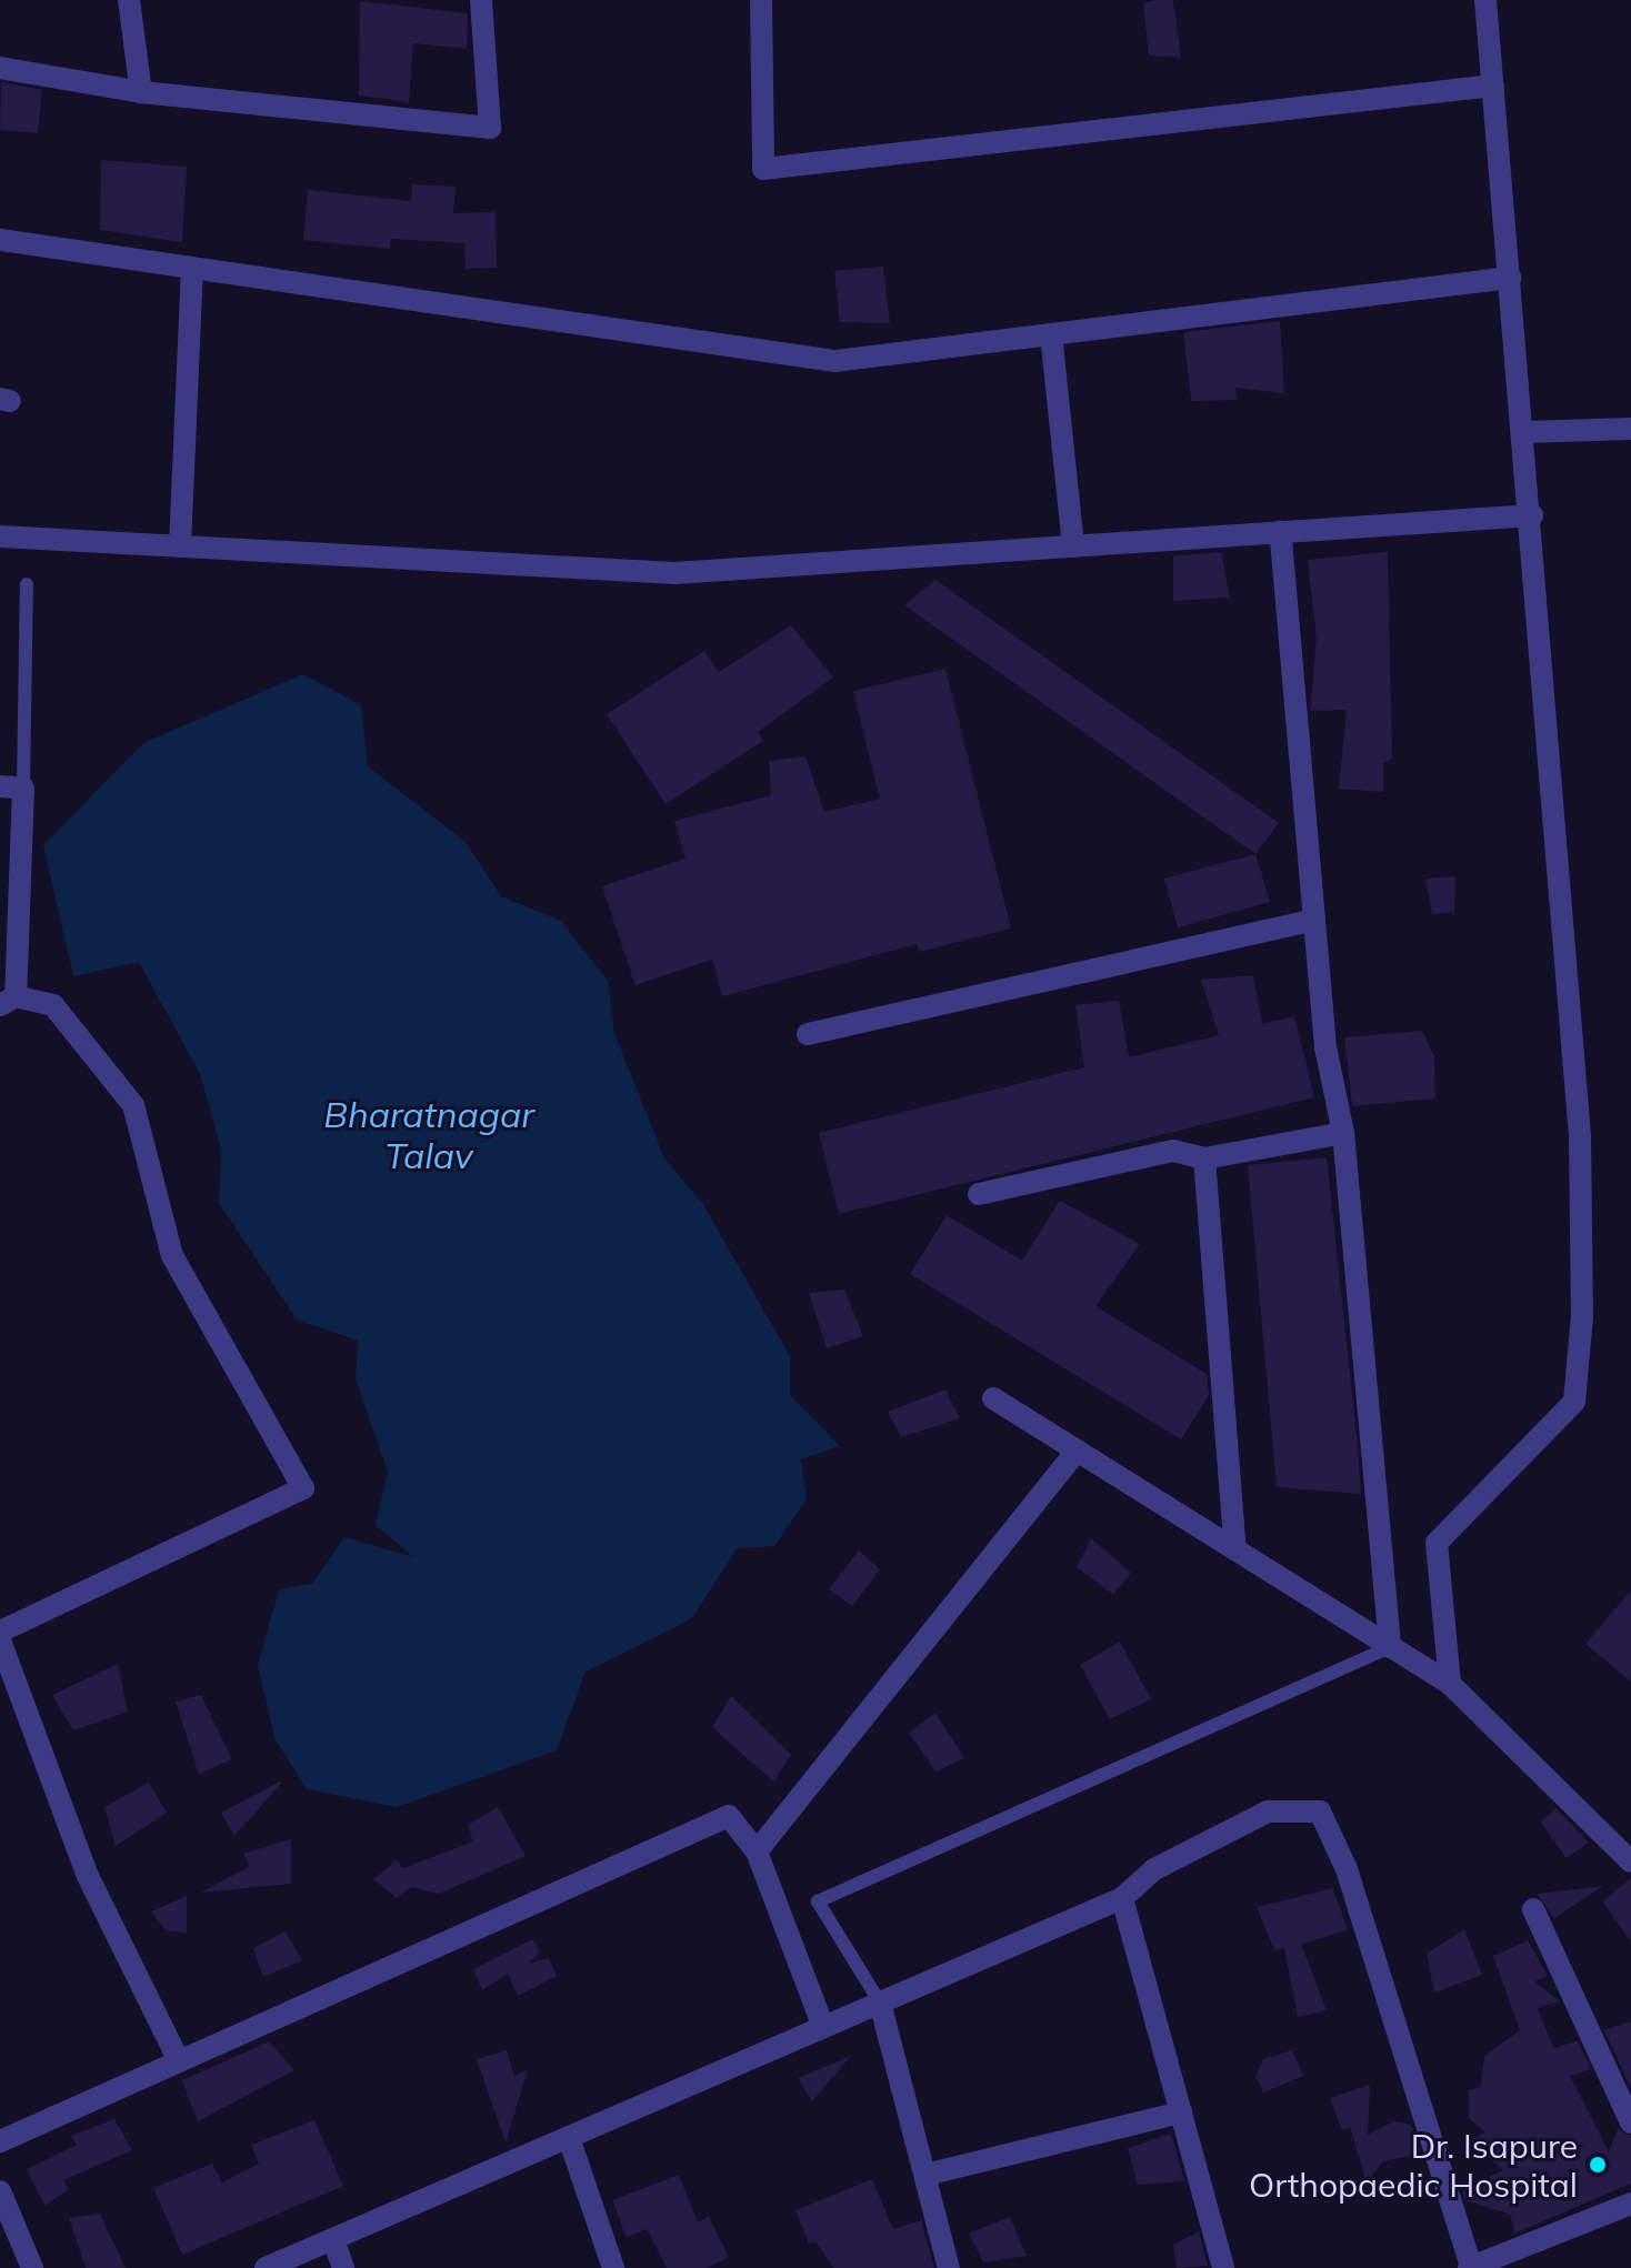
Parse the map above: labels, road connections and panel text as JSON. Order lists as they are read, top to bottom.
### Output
{
  "water": ["Bharatnagar Talav"],
  "places": ["Dr. Isapure Orthopaedic Hospital"]
}
